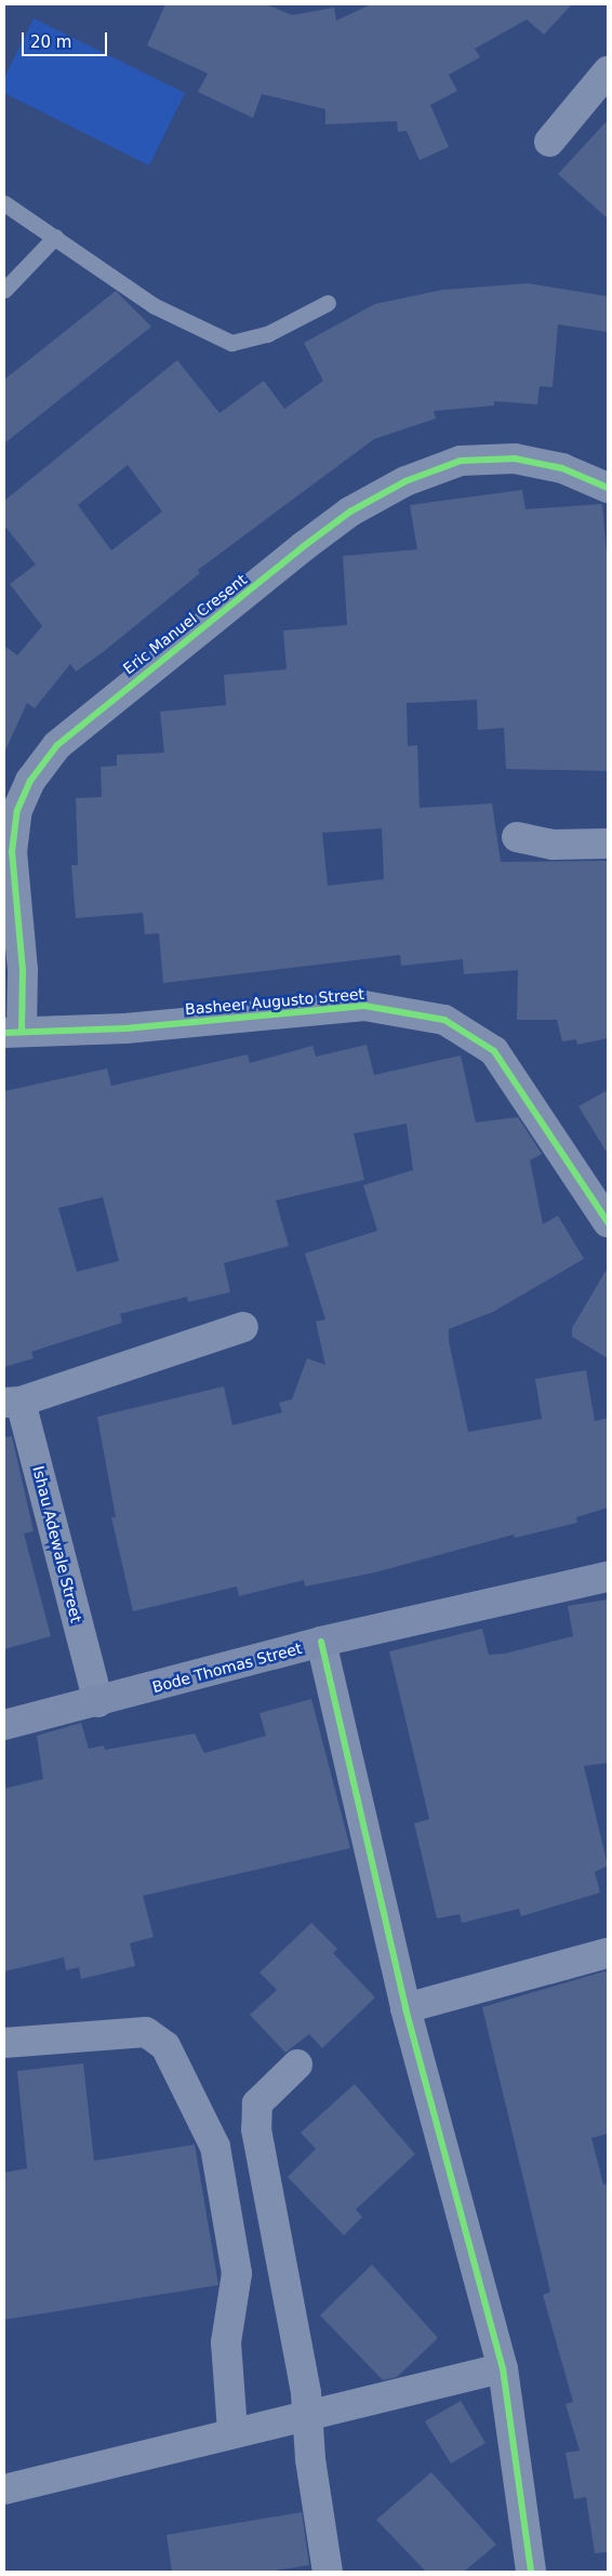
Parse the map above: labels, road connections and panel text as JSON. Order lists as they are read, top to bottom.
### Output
{
  "streets": {
    "main road": ["Bode Thomas Street"],
    "street": ["Eric Manuel Cresent", "Basheer Augusto Street", "Ishau Adewale Street"]
  },
  "crossings": [
    ["Eric Manuel Cresent", "Basheer Augusto Street"],
    ["Ishau Adewale Street", "Bode Thomas Street"]
  ],
  "scale_bar": "20 m"
}
